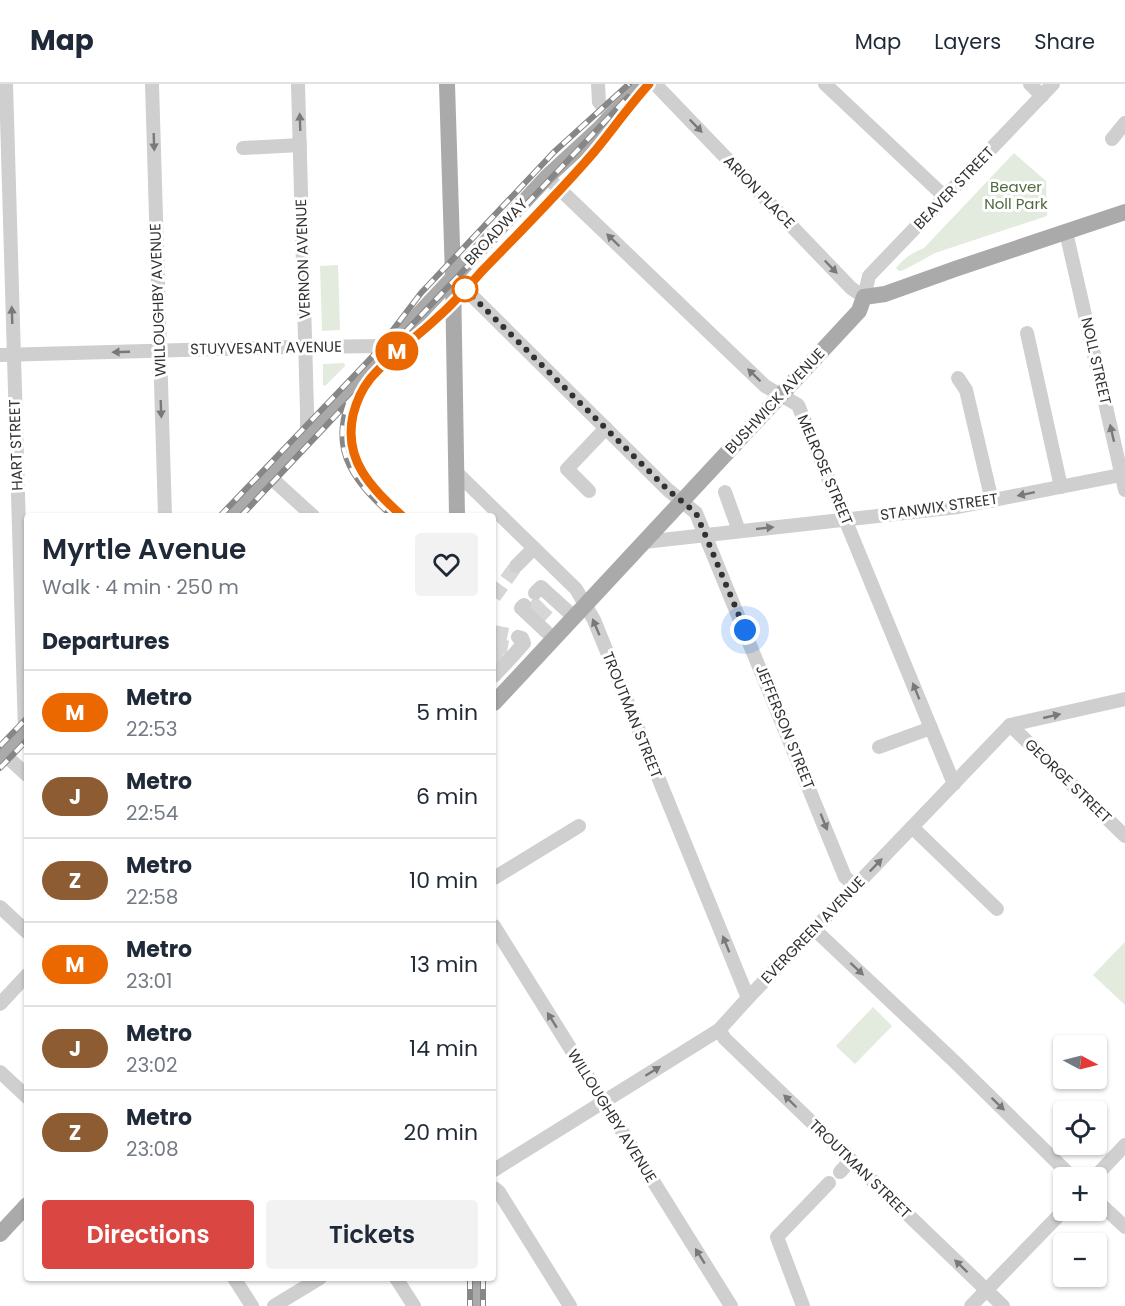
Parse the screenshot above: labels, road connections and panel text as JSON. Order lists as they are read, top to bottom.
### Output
{
  "streets": {
    "main road": ["BROADWAY", "BUSHWICK AVENUE"],
    "street": [
      "BEAVER STREET",
      "ARION PLACE",
      "VERNON AVENUE",
      "WILLOUGHBY AVENUE",
      "STUYVESANT AVENUE",
      "NOLL STREET",
      "HART STREET",
      "MELROSE STREET",
      "STANWIX STREET",
      "TROUTMAN STREET",
      "JEFFERSON STREET",
      "GEORGE STREET",
      "EVERGREEN AVENUE"
    ]
  },
  "crossings": [
    ["BEAVER STREET", "ARION PLACE"],
    ["BEAVER STREET", "BUSHWICK AVENUE"],
    ["ARION PLACE", "BUSHWICK AVENUE"],
    ["BROADWAY", "VERNON AVENUE"],
    ["BROADWAY", "STUYVESANT AVENUE"],
    ["BROADWAY", "MELROSE STREET"],
    ["BROADWAY", "JEFFERSON STREET"],
    ["VERNON AVENUE", "STUYVESANT AVENUE"],
    ["WILLOUGHBY AVENUE", "STUYVESANT AVENUE"],
    ["WILLOUGHBY AVENUE", "EVERGREEN AVENUE"],
    ["STUYVESANT AVENUE", "HART STREET"],
    ["NOLL STREET", "STANWIX STREET"],
    ["BUSHWICK AVENUE", "MELROSE STREET"],
    ["BUSHWICK AVENUE", "STANWIX STREET"],
    ["BUSHWICK AVENUE", "TROUTMAN STREET"],
    ["BUSHWICK AVENUE", "JEFFERSON STREET"],
    ["MELROSE STREET", "STANWIX STREET"],
    ["MELROSE STREET", "EVERGREEN AVENUE"],
    ["STANWIX STREET", "JEFFERSON STREET"],
    ["TROUTMAN STREET", "EVERGREEN AVENUE"],
    ["JEFFERSON STREET", "EVERGREEN AVENUE"],
    ["GEORGE STREET", "EVERGREEN AVENUE"]
  ],
  "one_way": [
    "ARION PLACE",
    "STUYVESANT AVENUE",
    "HART STREET",
    "MELROSE STREET",
    "TROUTMAN STREET",
    "JEFFERSON STREET"
  ],
  "parks": ["Beaver Noll Park"],
  "lines": ["metro line M"],
  "north": "right",
  "page": {
    "header": "Map",
    "nav": ["Map", "Layers", "Share"],
    "on_map": "M",
    "heading": [
      ["Myrtle Avenue", "Walk · 4 min · 250 m"],
      "Departures"
    ],
    "list": [
      {
        "mark": "M",
        "name": "Metro",
        "note": "22:53",
        "value": "5 min"
      },
      {
        "mark": "J",
        "name": "Metro",
        "note": "22:54",
        "value": "6 min"
      },
      {
        "mark": "Z",
        "name": "Metro",
        "note": "22:58",
        "value": "10 min"
      },
      {
        "mark": "M",
        "name": "Metro",
        "note": "23:01",
        "value": "13 min"
      },
      {
        "mark": "J",
        "name": "Metro",
        "note": "23:02",
        "value": "14 min"
      },
      {
        "mark": "Z",
        "name": "Metro",
        "note": "23:08",
        "value": "20 min"
      }
    ],
    "map_buttons": ["+", "−"],
    "buttons": ["Directions", "Tickets"]
  }
}
